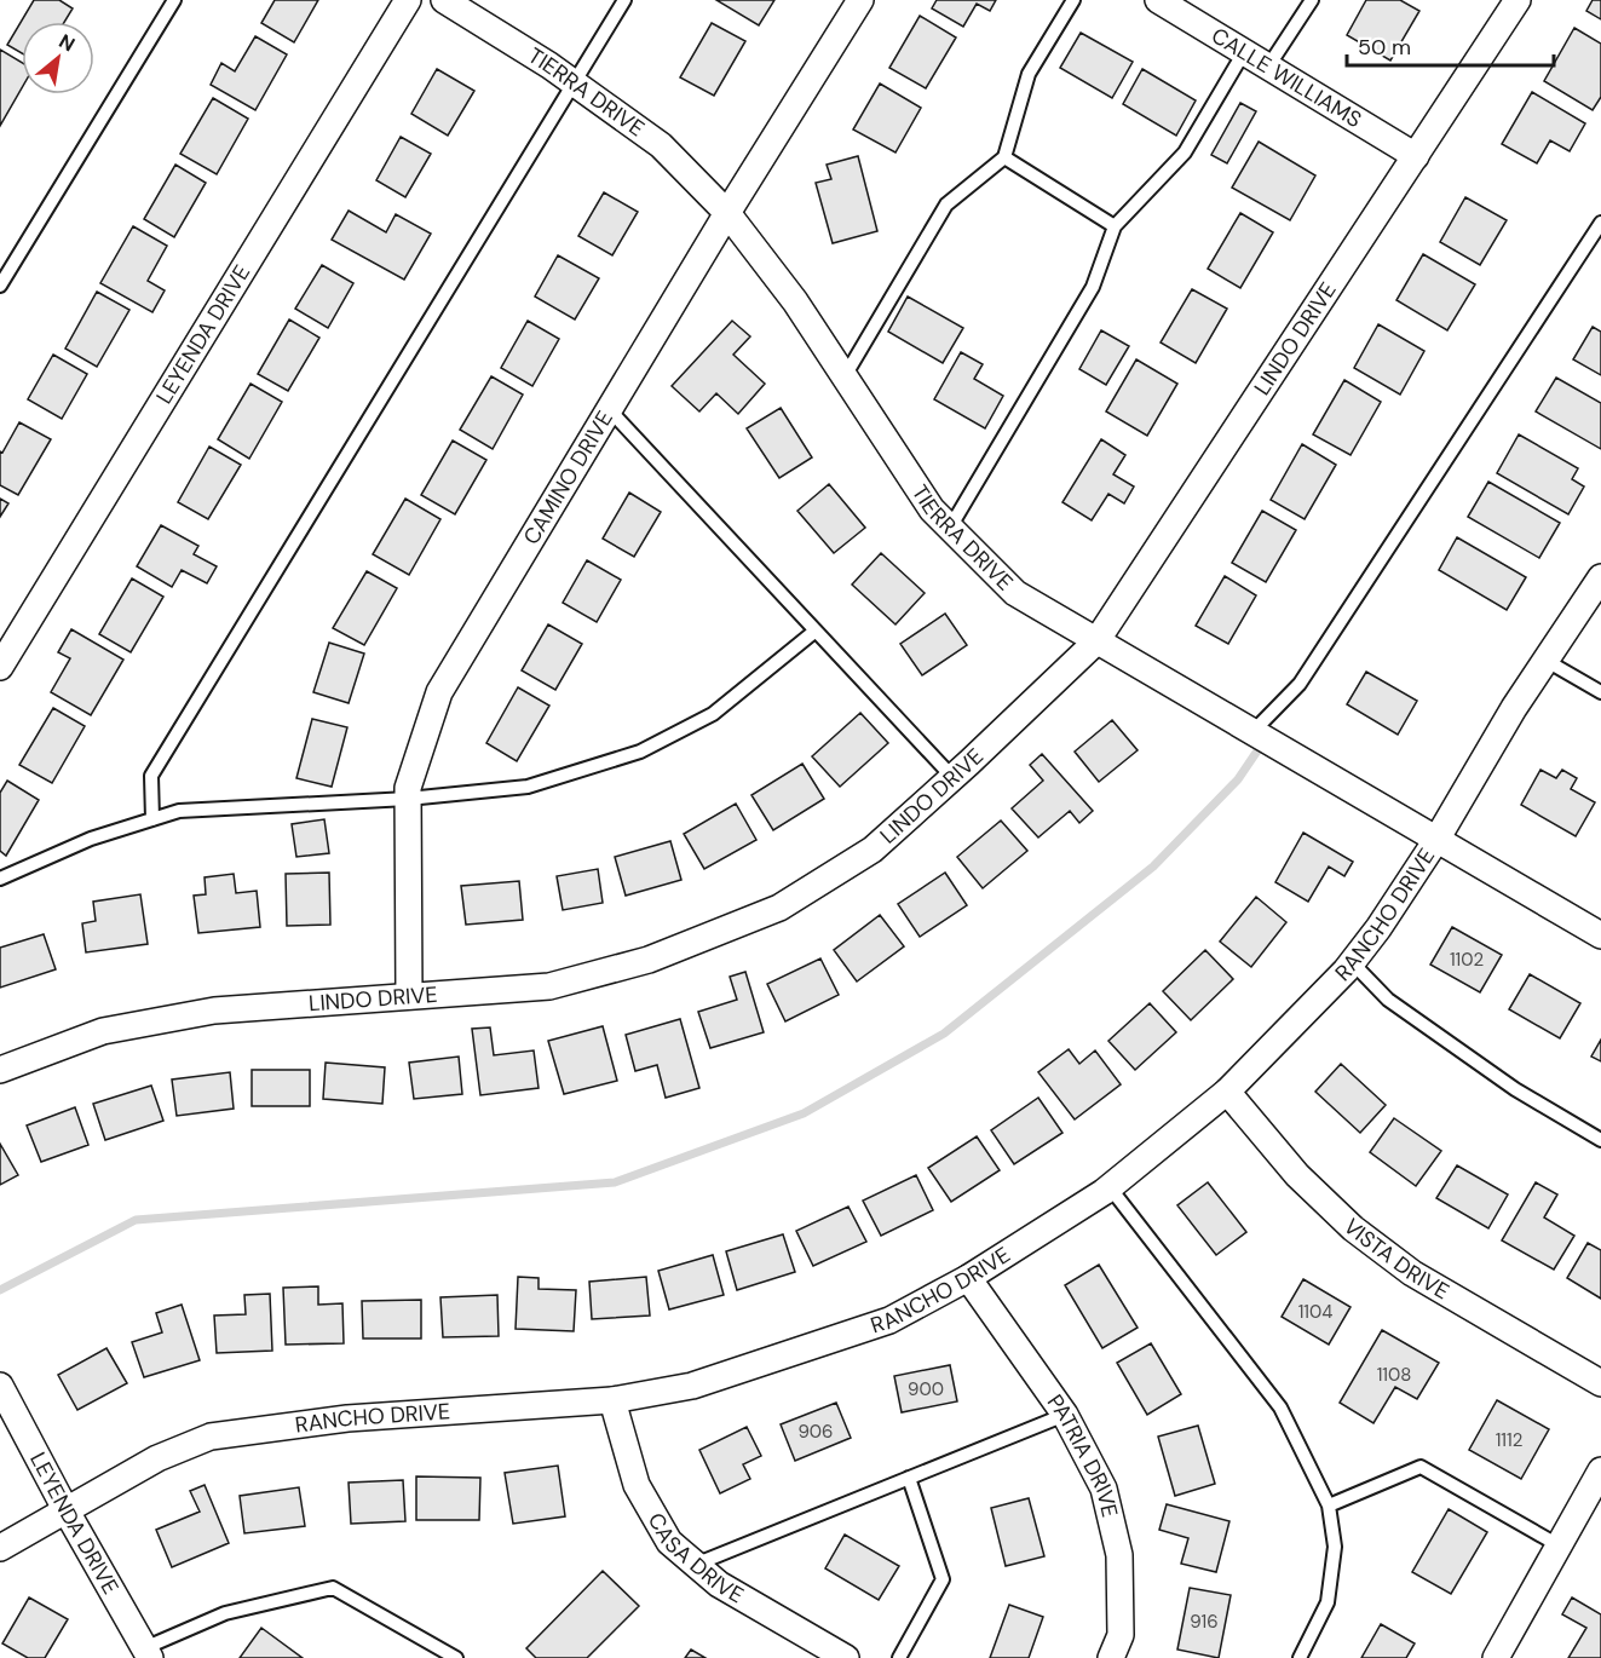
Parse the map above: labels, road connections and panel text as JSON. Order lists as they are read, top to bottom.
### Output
{
  "streets": {
    "street": [
      "CALLE WILLIAMS",
      "TIERRA DRIVE",
      "LEYENDA DRIVE",
      "LINDO DRIVE",
      "CAMINO DRIVE",
      "RANCHO DRIVE",
      "VISTA DRIVE",
      "PATRIA DRIVE",
      "CASA DRIVE"
    ]
  },
  "crossings": [
    ["CALLE WILLIAMS", "LINDO DRIVE"],
    ["TIERRA DRIVE", "LINDO DRIVE"],
    ["TIERRA DRIVE", "CAMINO DRIVE"],
    ["TIERRA DRIVE", "RANCHO DRIVE"],
    ["LEYENDA DRIVE", "RANCHO DRIVE"],
    ["LINDO DRIVE", "CAMINO DRIVE"],
    ["RANCHO DRIVE", "VISTA DRIVE"],
    ["RANCHO DRIVE", "PATRIA DRIVE"],
    ["RANCHO DRIVE", "CASA DRIVE"]
  ],
  "house_numbers": [
    "1102",
    "1104",
    "1108",
    "900",
    "906",
    "1112",
    "916"
  ],
  "scale_bar": "50 m",
  "north": "top right"
}
